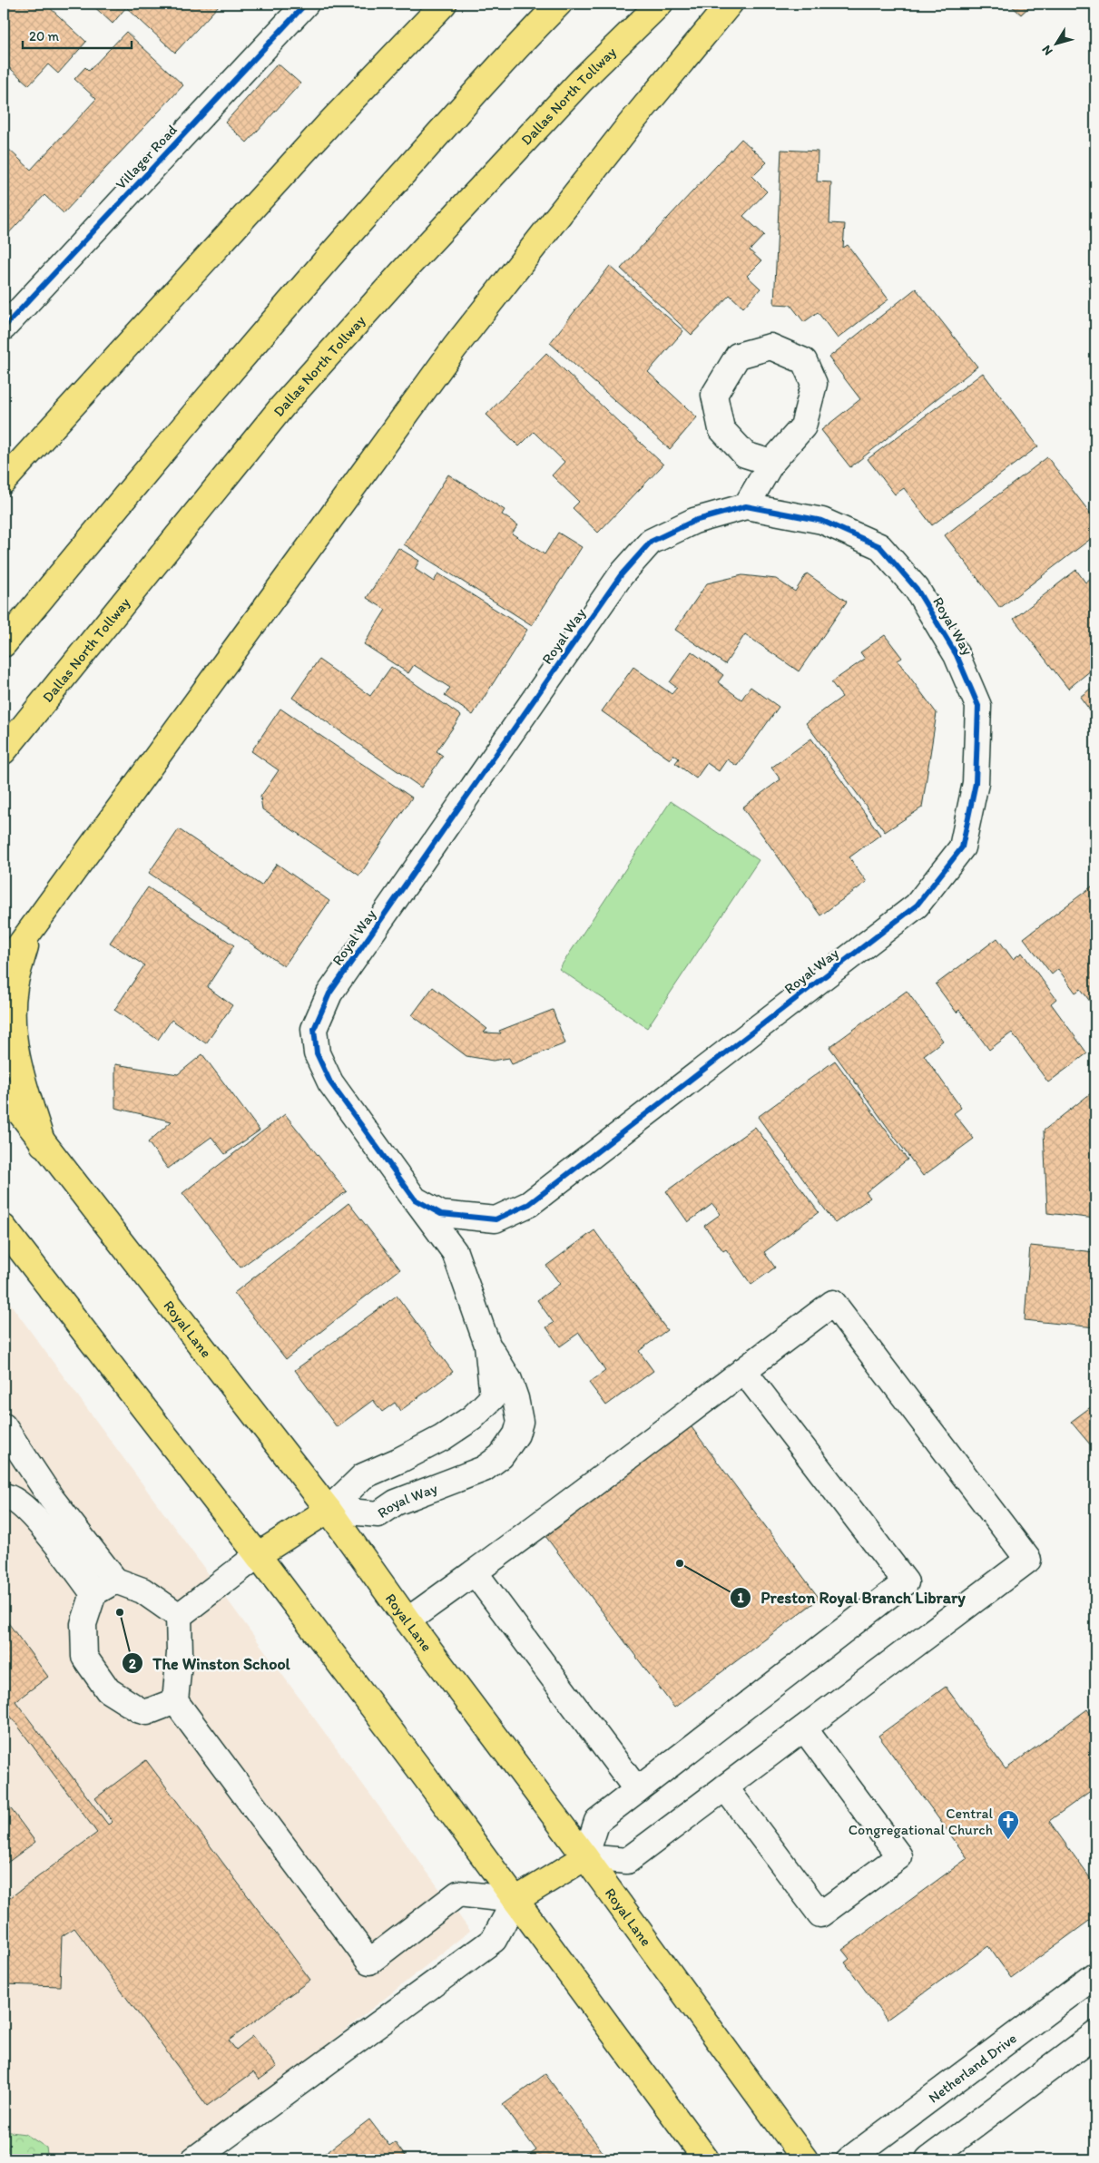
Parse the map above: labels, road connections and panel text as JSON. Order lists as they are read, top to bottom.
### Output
{
  "streets": {
    "main road": ["Dallas North Tollway", "Royal Lane"],
    "street": ["Villager Road", "Royal Way", "Netherland Drive"]
  },
  "crossings": [
    ["Royal Way", "Royal Lane"]
  ],
  "places": {
    "other": ["Preston Royal Branch Library", "The Winston School"],
    "church": ["Central Congregational Church"]
  },
  "scale_bar": "20 m",
  "north": "bottom left"
}
